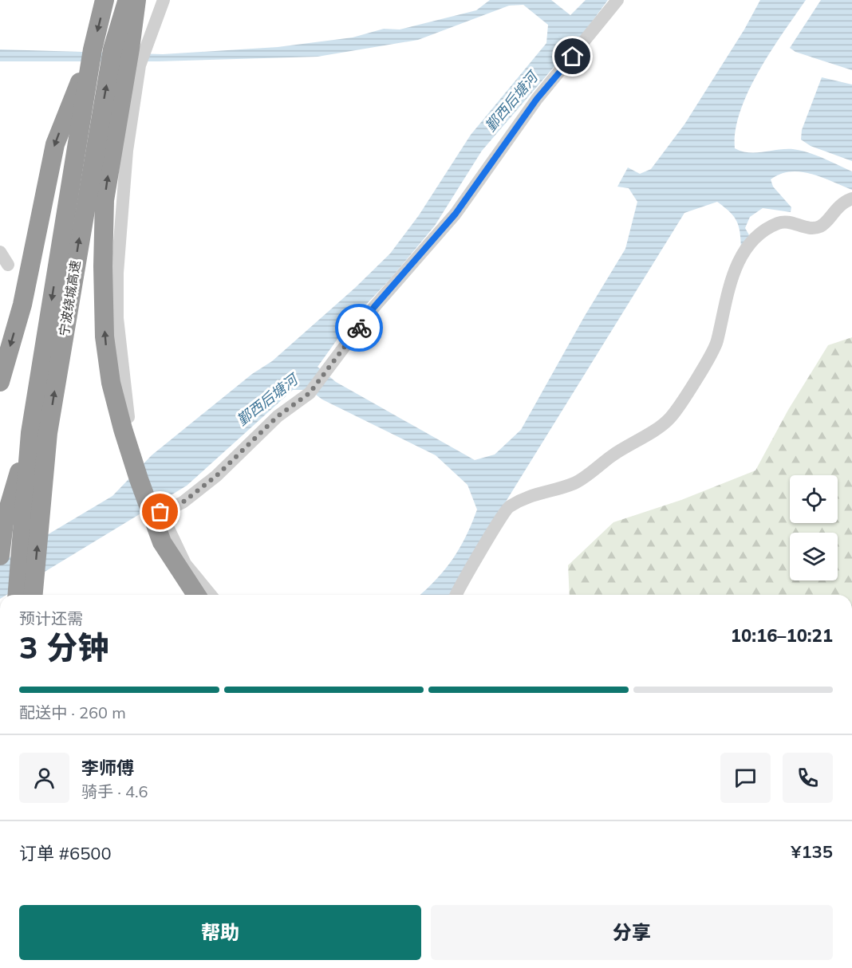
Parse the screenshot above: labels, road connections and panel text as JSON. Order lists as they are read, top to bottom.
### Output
{
  "streets": {
    "highway": ["宁波绕城高速"]
  },
  "water": ["鄞西后塘河"],
  "page": {
    "heading": ["3 分钟", "预计还需", "10:16–10:21"],
    "panel": [
      "李师傅",
      "骑手 · 4.6",
      "订单 #6500",
      "¥135"
    ],
    "bar": "配送中 · 260 m",
    "buttons": ["帮助", "分享"]
  }
}
